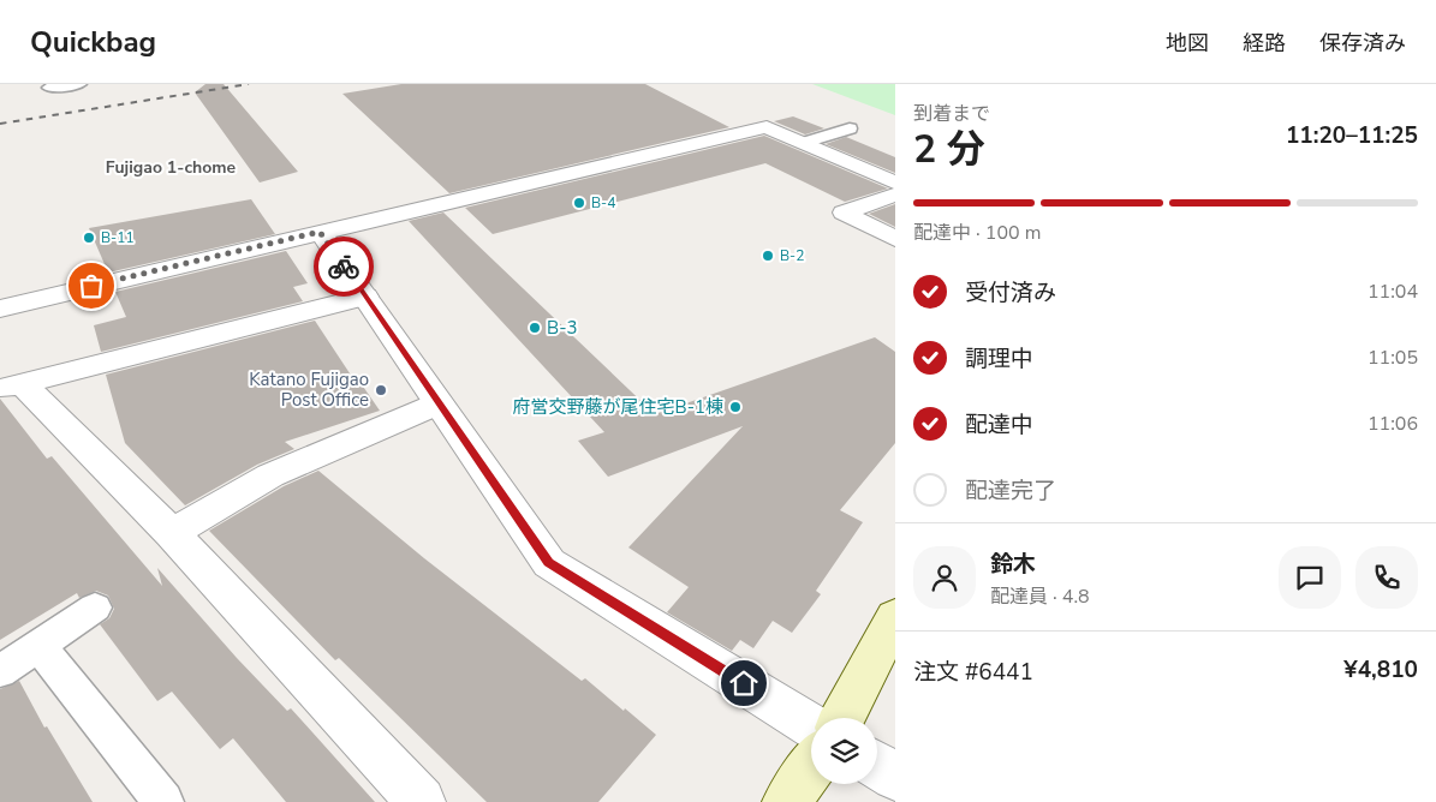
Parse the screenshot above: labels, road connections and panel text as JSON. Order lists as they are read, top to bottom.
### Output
{
  "districts": ["Fujigao 1-chome"],
  "places": [
    "B-4",
    "B-11",
    "B-2",
    "B-3",
    "Katano Fujigao Post Office",
    "府営交野藤が尾住宅B-1棟"
  ],
  "page": {
    "header": "Quickbag",
    "nav": ["地図", "経路", "保存済み"],
    "heading": ["2 分", "到着まで", "11:20–11:25"],
    "panel": [
      "鈴木",
      "配達員 · 4.8",
      "注文 #6441",
      "¥4,810"
    ],
    "bar": "配達中 · 100 m",
    "list": [
      ["受付済み", "11:04"],
      ["調理中", "11:05"],
      ["配達中", "11:06"],
      "配達完了"
    ]
  }
}
